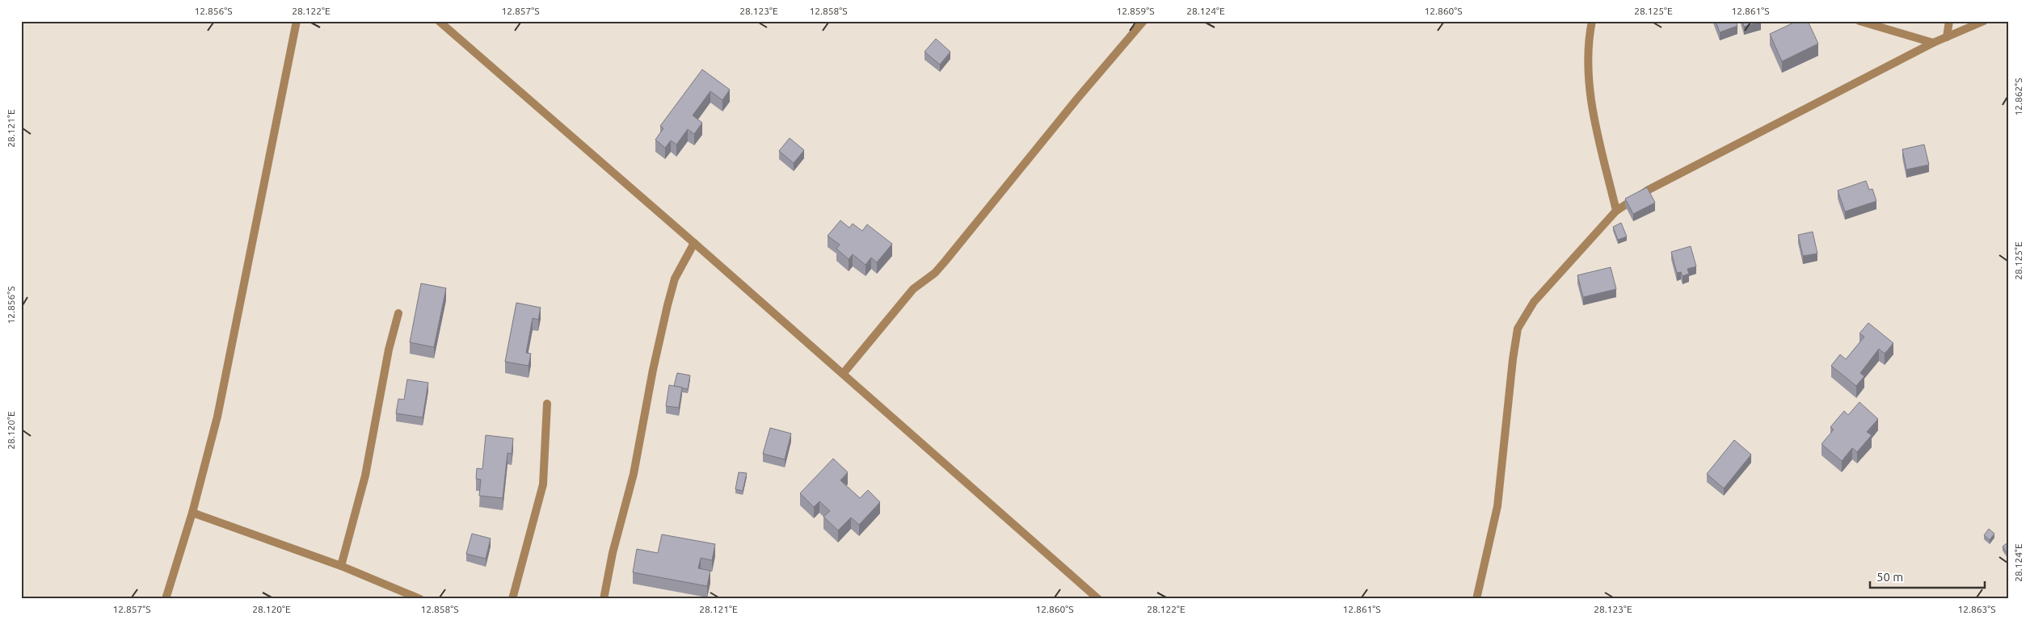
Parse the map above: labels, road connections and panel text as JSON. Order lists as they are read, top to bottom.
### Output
{
  "scale_bar": "50 m",
  "coordinates": [
    "12.856°S",
    "28.122°E",
    "12.857°S",
    "28.123°E",
    "12.858°S",
    "12.859°S",
    "28.124°E",
    "12.860°S",
    "28.125°E",
    "12.861°S",
    "12.862°S",
    "28.121°E",
    "28.120°E",
    "12.863°S"
  ]
}
